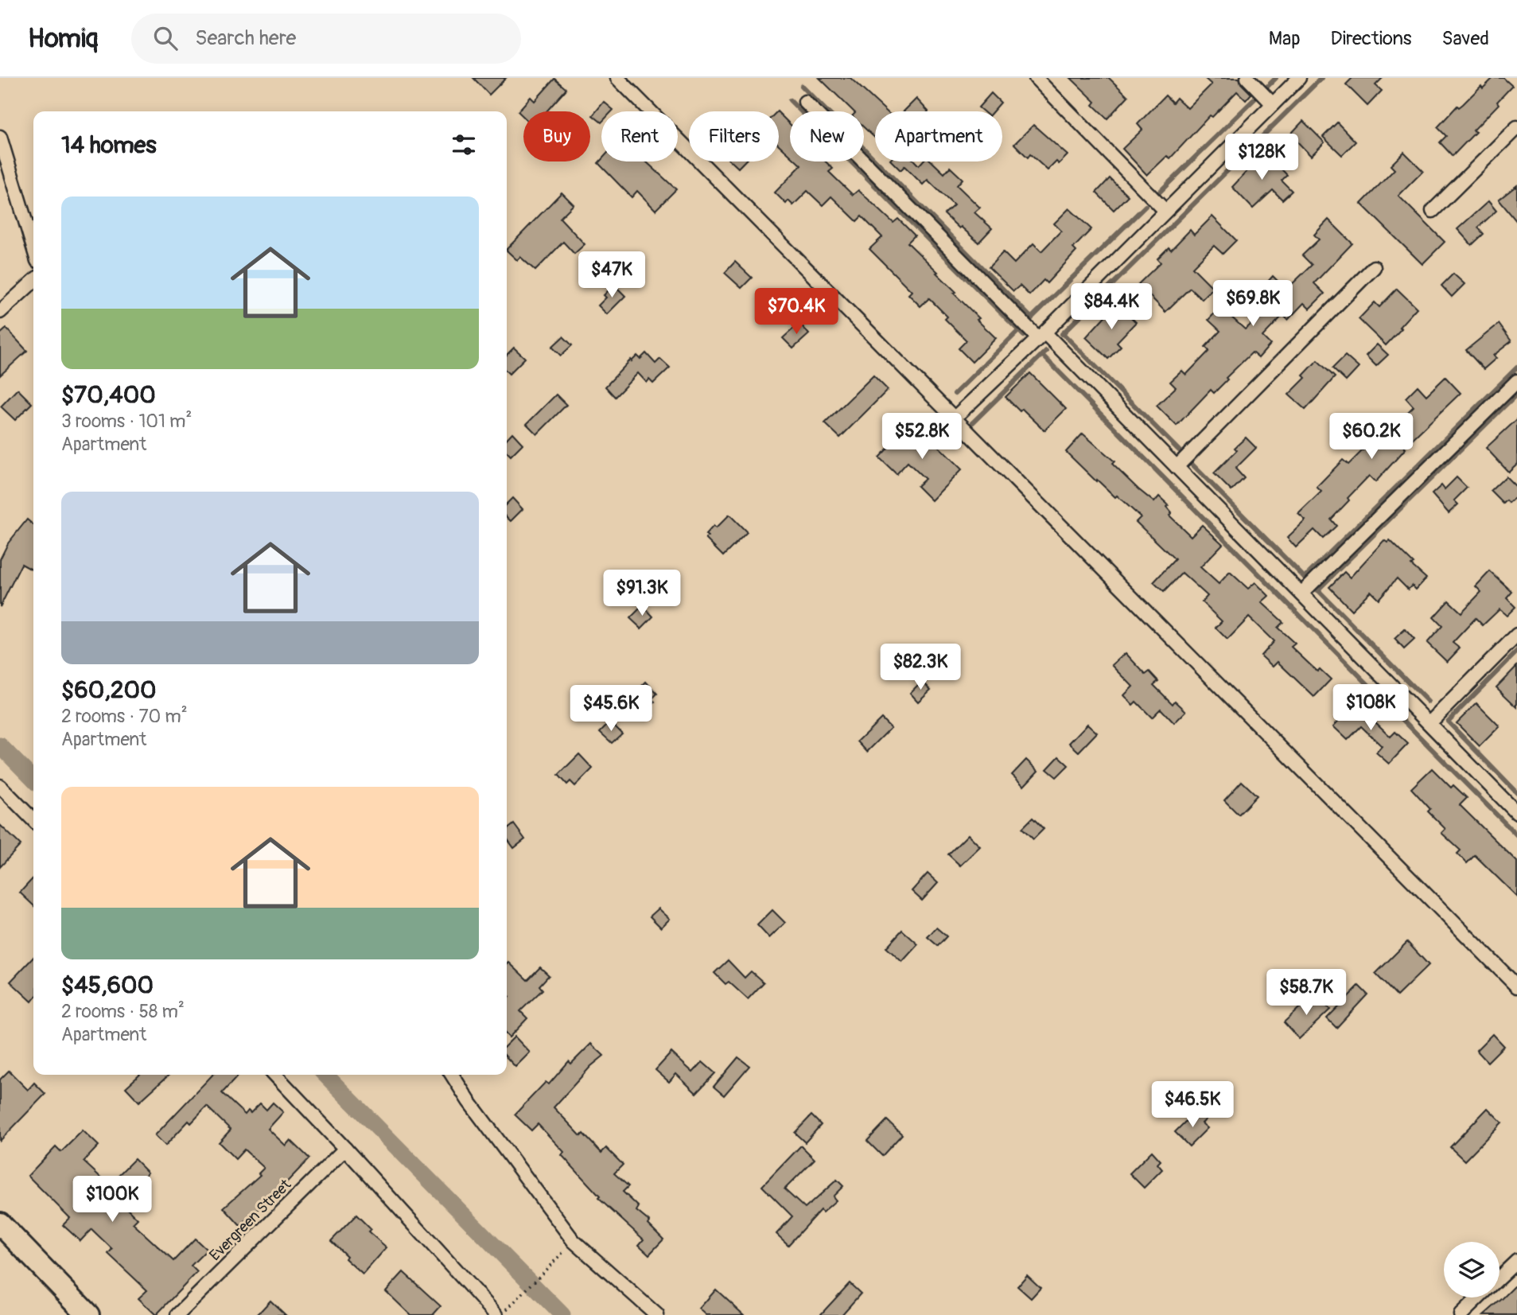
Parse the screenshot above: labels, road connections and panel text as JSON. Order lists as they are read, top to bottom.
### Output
{
  "streets": {
    "street": ["Evergreen Street"]
  },
  "page": {
    "header": "Homiq",
    "search": "Search here",
    "nav": ["Map", "Directions", "Saved"],
    "chip": [
      "Buy",
      "Rent",
      "Filters",
      "New",
      "Apartment"
    ],
    "heading": "14 homes",
    "price": [
      "$128K",
      "$47K",
      "$69.8K",
      "$84.4K",
      "$70.4K",
      "$52.8K",
      "$60.2K",
      "$91.3K",
      "$82.3K",
      "$108K",
      "$45.6K",
      "$58.7K",
      "$46.5K",
      "$100K"
    ],
    "list": [
      {
        "name": "$70,400",
        "note": "3 rooms · 101 m² · Apartment"
      },
      {
        "name": "$60,200",
        "note": "2 rooms · 70 m² · Apartment"
      },
      {
        "name": "$45,600",
        "note": "2 rooms · 58 m² · Apartment"
      }
    ]
  }
}
